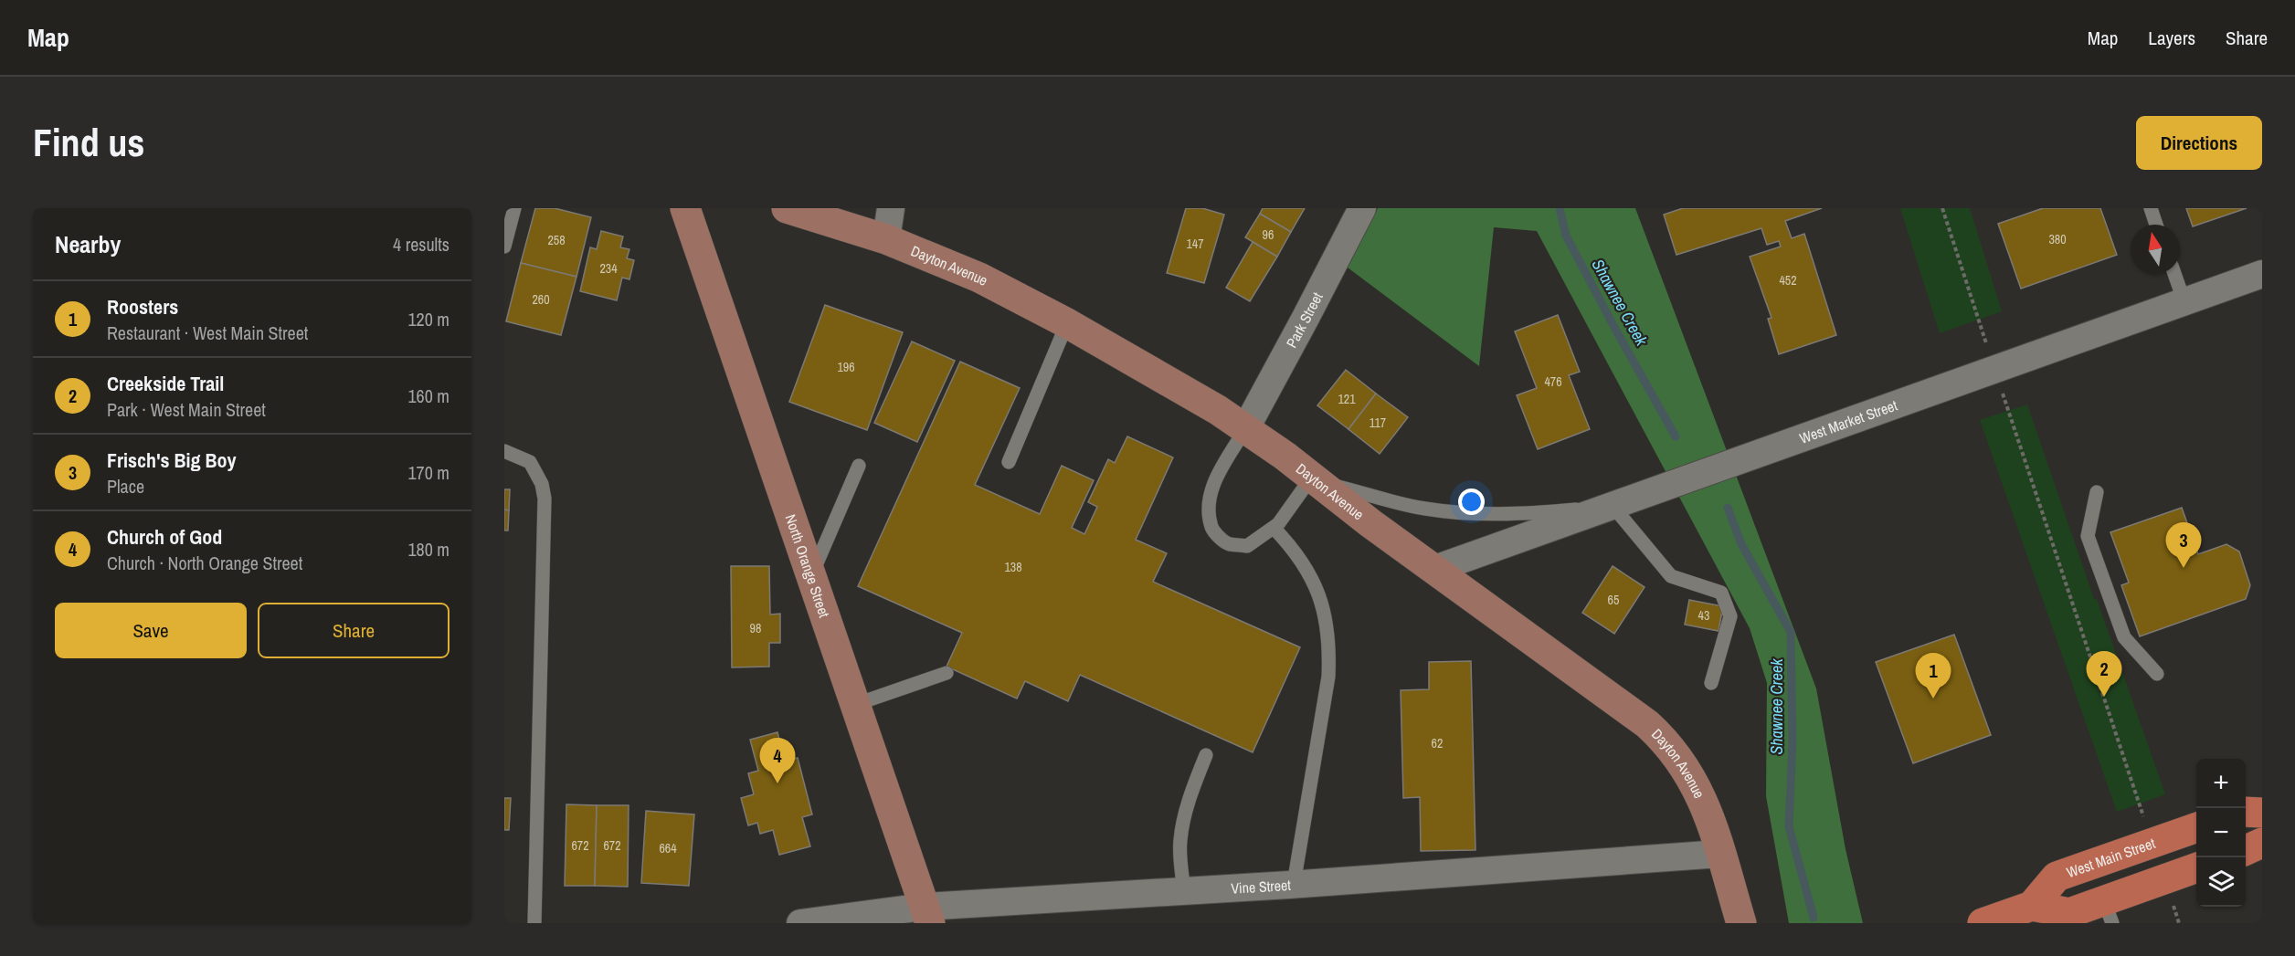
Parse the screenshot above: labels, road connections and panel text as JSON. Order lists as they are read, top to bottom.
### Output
{
  "streets": {
    "main road": ["Dayton Avenue", "North Orange Street", "West Main Street"],
    "street": ["Park Street", "West Market Street", "Vine Street"]
  },
  "crossings": [
    ["Dayton Avenue", "Park Street"],
    ["Dayton Avenue", "West Market Street"],
    ["Dayton Avenue", "Vine Street"],
    ["North Orange Street", "Vine Street"]
  ],
  "water": ["Shawnee Creek"],
  "house_numbers": [
    "96",
    "380",
    "258",
    "147",
    "234",
    "452",
    "260",
    "196",
    "476",
    "121",
    "117",
    "138",
    "65",
    "43",
    "98",
    "62",
    "672",
    "672",
    "664"
  ],
  "north": "top",
  "page": {
    "header": "Map",
    "nav": ["Map", "Layers", "Share"],
    "buttons": [
      "Directions",
      ["Save", "Share"]
    ],
    "title": "Find us",
    "heading": ["Nearby", "4 results"],
    "list": [
      {
        "mark": "1",
        "name": "Roosters",
        "note": "Restaurant · West Main Street",
        "value": "120 m"
      },
      {
        "mark": "2",
        "name": "Creekside Trail",
        "note": "Park · West Main Street",
        "value": "160 m"
      },
      {
        "mark": "3",
        "name": "Frisch's Big Boy",
        "note": "Place",
        "value": "170 m"
      },
      {
        "mark": "4",
        "name": "Church of God",
        "note": "Church · North Orange Street",
        "value": "180 m"
      }
    ],
    "pins": [
      "3",
      "2",
      "1",
      "4"
    ],
    "map_buttons": ["+", "−"]
  }
}
